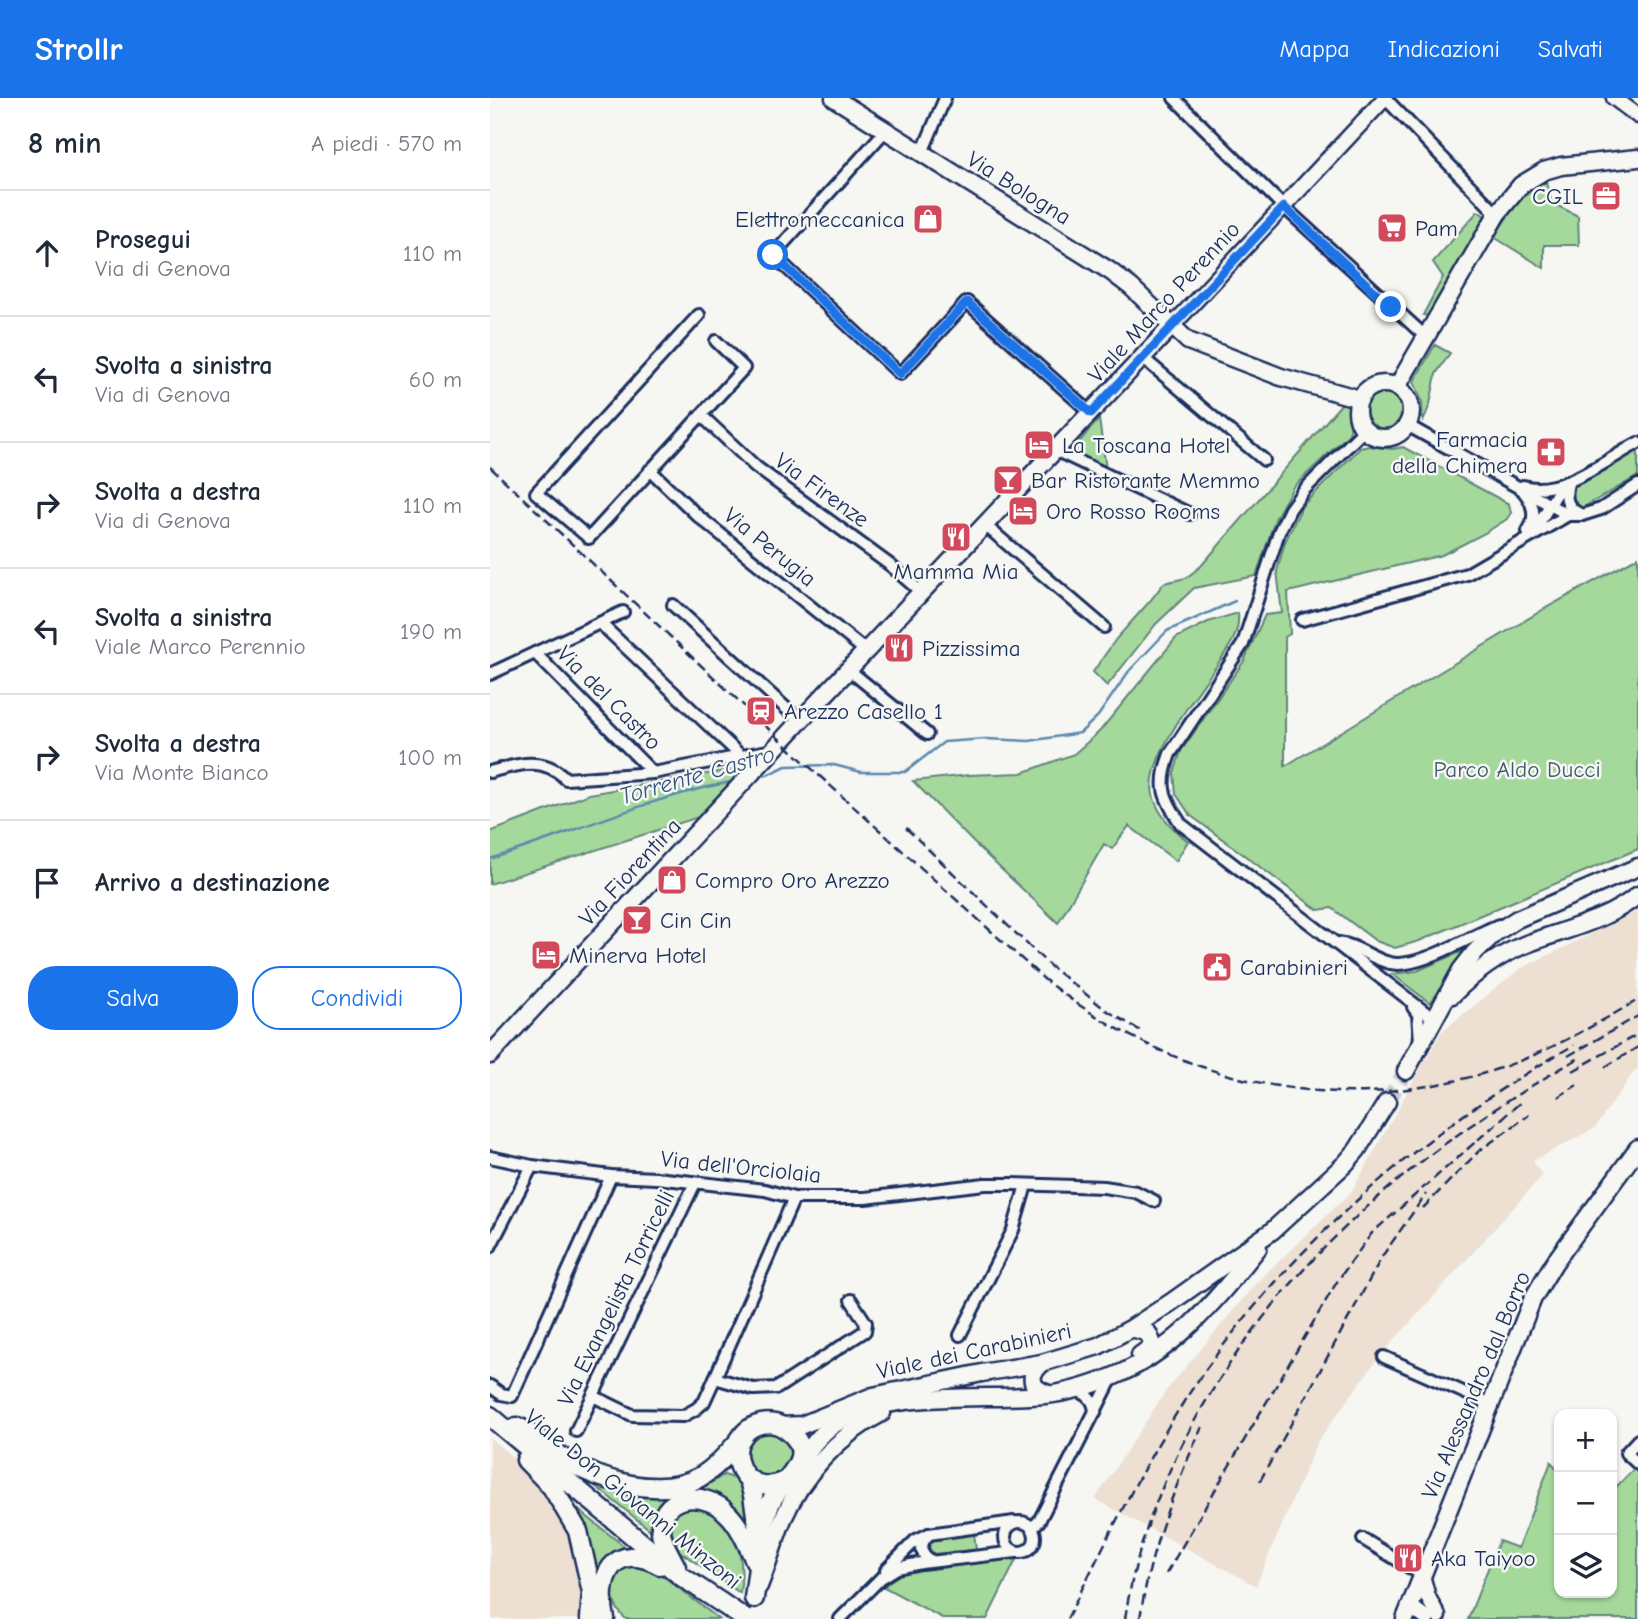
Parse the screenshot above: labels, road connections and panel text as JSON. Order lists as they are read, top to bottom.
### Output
{
  "streets": {
    "main road": [
      "Via Bologna",
      "Viale Marco Perennio",
      "Via Fiorentina",
      "Viale dei Carabinieri",
      "Via Alessandro dal Borro",
      "Viale Don Giovanni Minzoni"
    ],
    "street": [
      "Via Firenze",
      "Via Perugia",
      "Via del Castro",
      "Via dell'Orciolaia",
      "Via Evangelista Torricelli"
    ]
  },
  "crossings": [
    ["Via Bologna", "Viale Marco Perennio"],
    ["Viale Marco Perennio", "Via Firenze"],
    ["Viale Marco Perennio", "Via Perugia"],
    ["Viale Marco Perennio", "Via del Castro"],
    ["Viale Marco Perennio", "Via Fiorentina"],
    ["Via del Castro", "Via Fiorentina"],
    ["Via dell'Orciolaia", "Via Evangelista Torricelli"]
  ],
  "water": ["Torrente Castro"],
  "parks": ["Parco Aldo Ducci"],
  "places": {
    "office": ["CGIL"],
    "shop": ["Elettromeccanica", "Compro Oro Arezzo"],
    "supermarket": ["Pam"],
    "hotel": ["La Toscana Hotel", "Oro Rosso Rooms", "Minerva Hotel"],
    "pharmacy": ["Farmacia della Chimera"],
    "bar": ["Bar Ristorante Memmo", "Cin Cin"],
    "restaurant": ["Mamma Mia", "Pizzissima", "Aka Taiyoo"],
    "station": ["Arezzo Casello 1"],
    "public building": ["Carabinieri"]
  },
  "page": {
    "header": "Strollr",
    "nav": ["Mappa", "Indicazioni", "Salvati"],
    "heading": ["8 min", "A piedi · 570 m"],
    "list": [
      ["Prosegui", "Via di Genova", "110 m"],
      ["Svolta a sinistra", "Via di Genova", "60 m"],
      ["Svolta a destra", "Via di Genova", "110 m"],
      ["Svolta a sinistra", "Viale Marco Perennio", "190 m"],
      ["Svolta a destra", "Via Monte Bianco", "100 m"],
      "Arrivo a destinazione"
    ],
    "buttons": ["Salva", "Condividi"],
    "map_buttons": ["+", "−"]
  }
}
